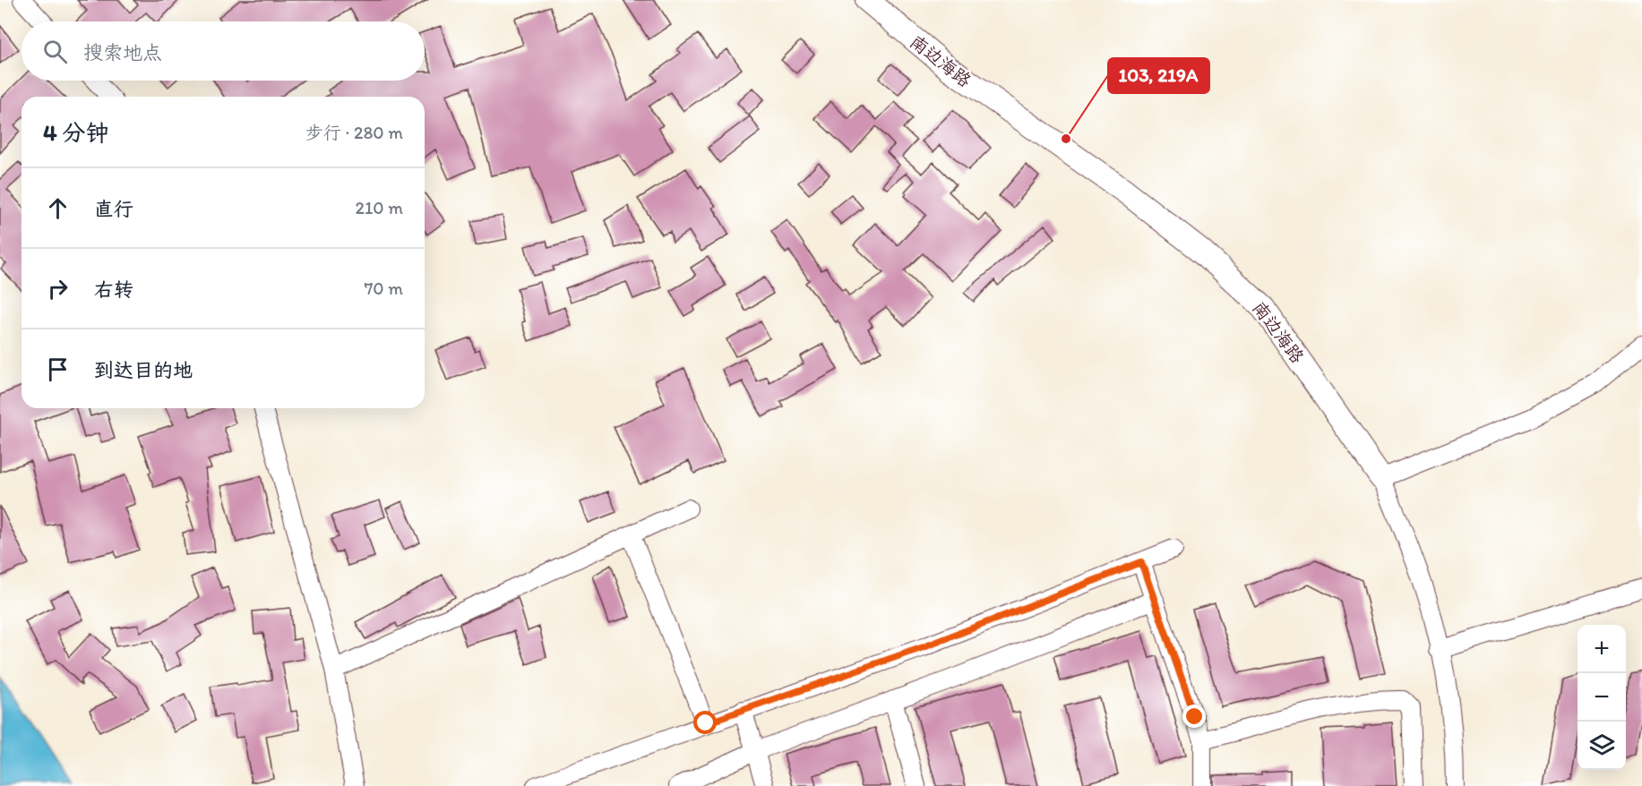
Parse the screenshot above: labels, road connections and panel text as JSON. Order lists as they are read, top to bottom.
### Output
{
  "streets": {
    "main road": ["南边海路"]
  },
  "places": ["103, 219A"],
  "page": {
    "search": "搜索地点",
    "heading": ["4 分钟", "步行 · 280 m"],
    "list": [
      ["直行", "210 m"],
      ["右转", "70 m"],
      "到达目的地"
    ],
    "map_buttons": ["+", "−"]
  }
}
